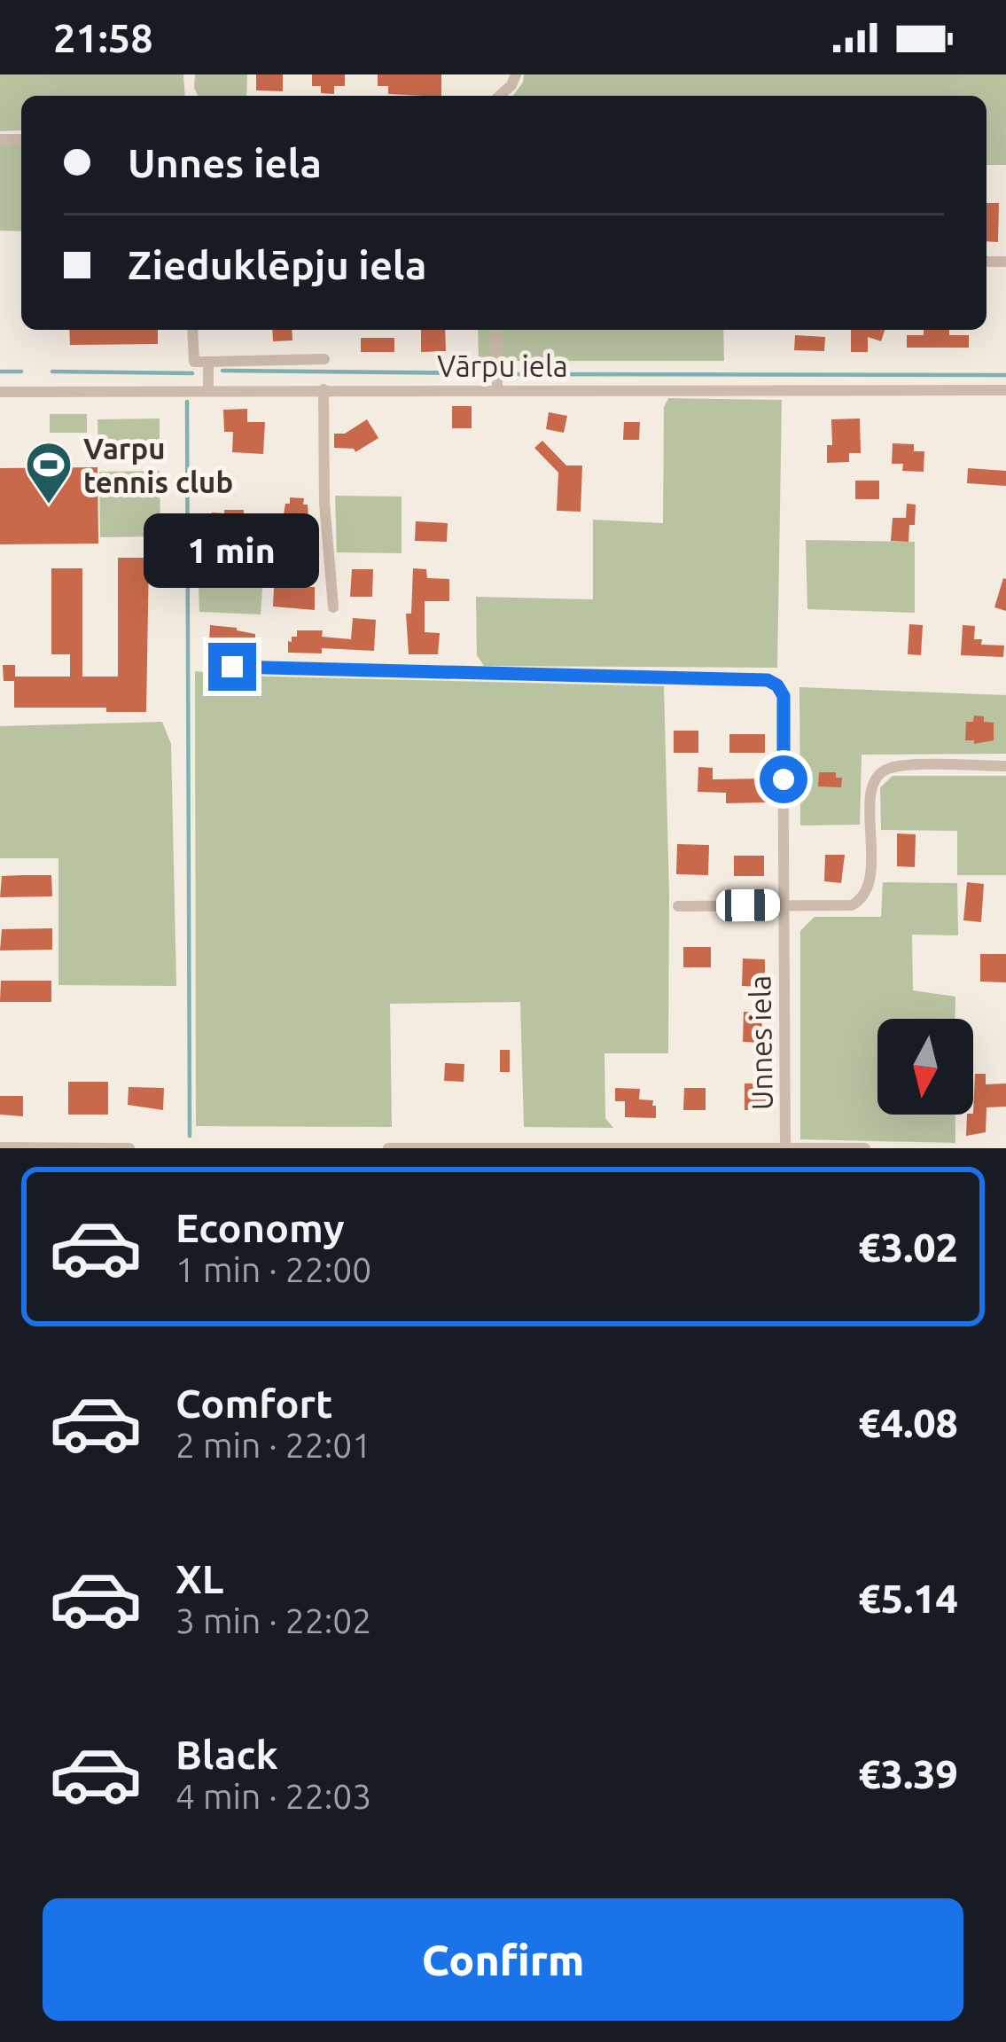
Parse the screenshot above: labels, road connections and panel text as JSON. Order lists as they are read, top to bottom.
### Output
{
  "streets": {
    "street": ["Vārpu iela", "Unnes iela"]
  },
  "places": {
    "sports": ["Varpu tennis club"]
  },
  "north": "bottom",
  "page": {
    "status": "21:58",
    "banner": ["Unnes iela", "Zieduklēpju iela"],
    "bubble": "1 min",
    "list": [
      {
        "name": "Economy",
        "note": "1 min · 22:00",
        "value": "€3.02"
      },
      {
        "name": "Comfort",
        "note": "2 min · 22:01",
        "value": "€4.08"
      },
      {
        "name": "XL",
        "note": "3 min · 22:02",
        "value": "€5.14"
      },
      {
        "name": "Black",
        "note": "4 min · 22:03",
        "value": "€3.39"
      }
    ],
    "buttons": "Confirm"
  }
}
